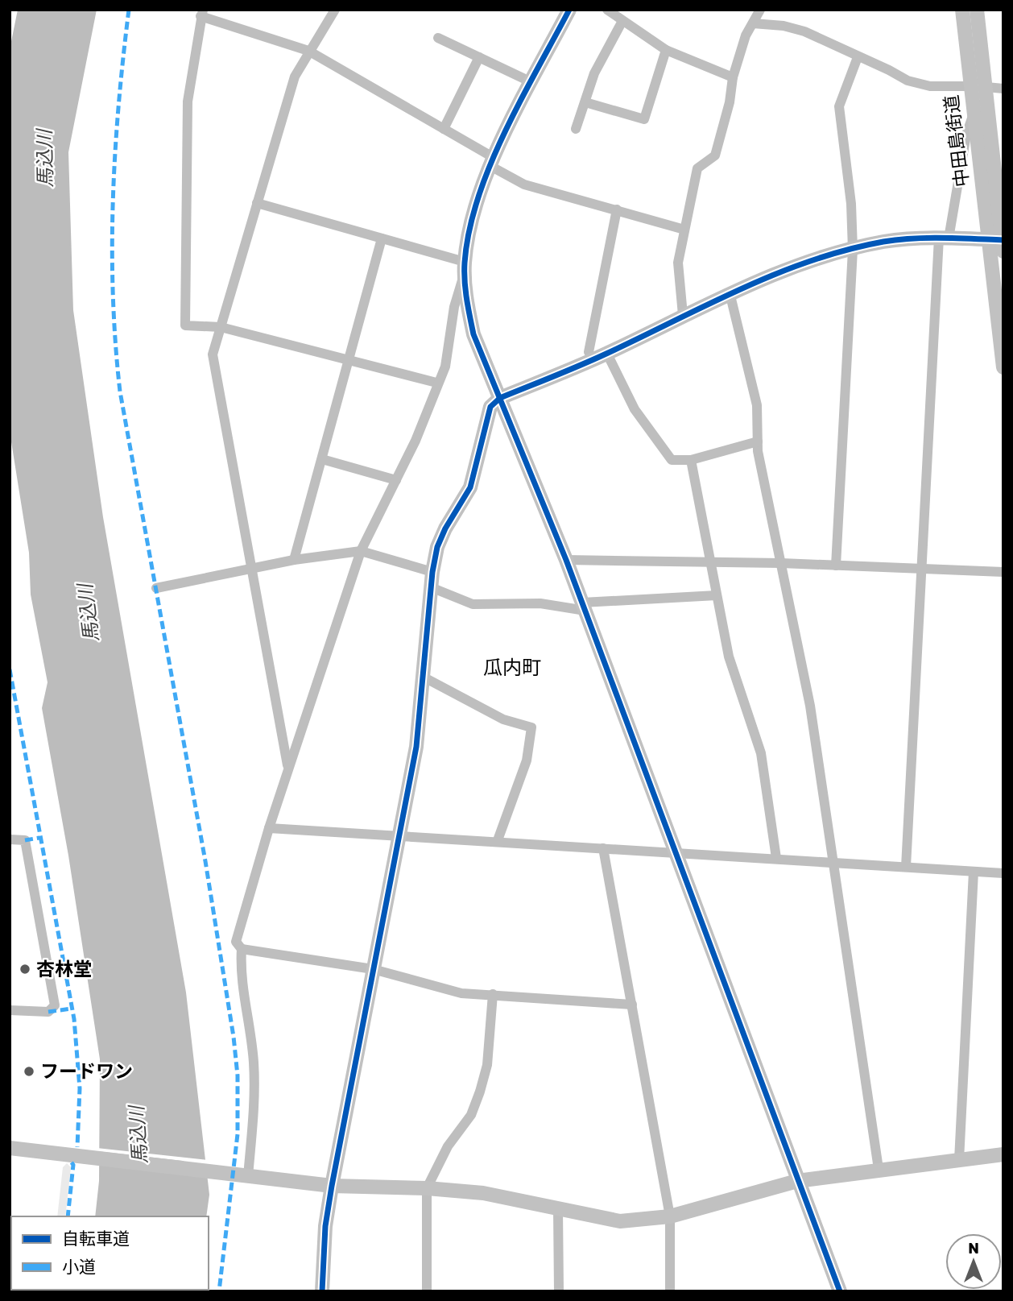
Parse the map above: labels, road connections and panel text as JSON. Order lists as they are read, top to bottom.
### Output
{
  "streets": {
    "street": ["中田島街道"]
  },
  "districts": ["瓜内町"],
  "water": ["馬込川"],
  "places": ["杏林堂", "フードワン"],
  "legend": ["自転車道", "小道"],
  "north": "top"
}
